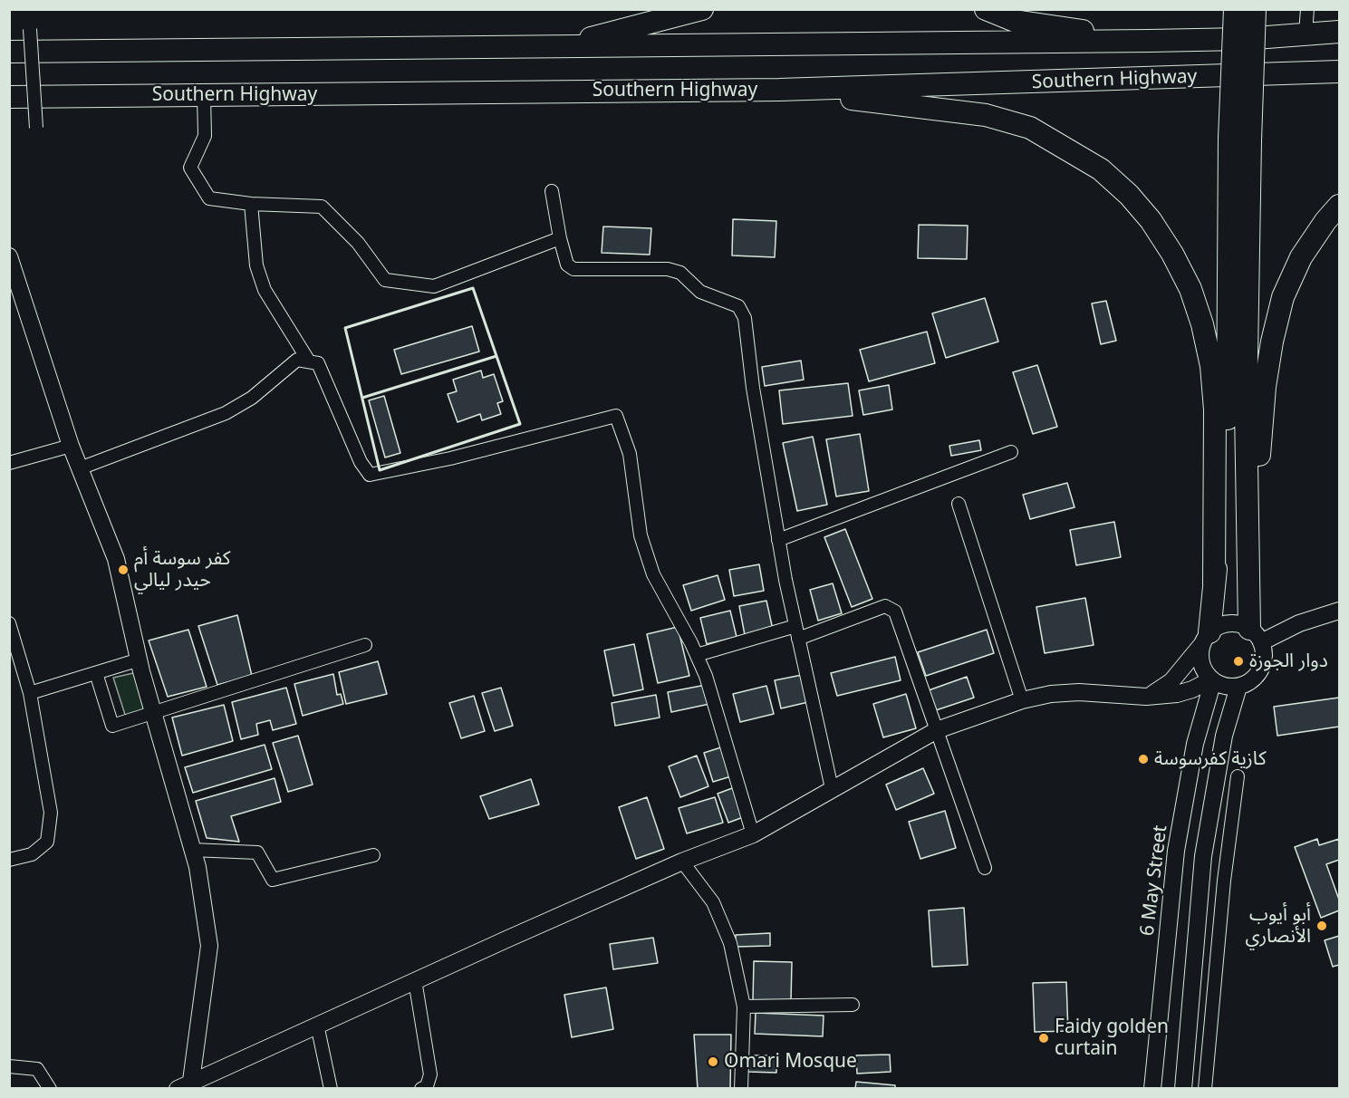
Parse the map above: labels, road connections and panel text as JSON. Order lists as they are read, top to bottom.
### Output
{
  "streets": {
    "highway": ["Southern Highway"],
    "street": ["6 May Street"]
  },
  "places": [
    "كفر سوسة أم حيدر ليالي",
    "دوار الجوزة",
    "كازية كفرسوسة",
    "أبو أيوب الأنصاري",
    "Faidy golden curtain",
    "Omari Mosque"
  ]
}
